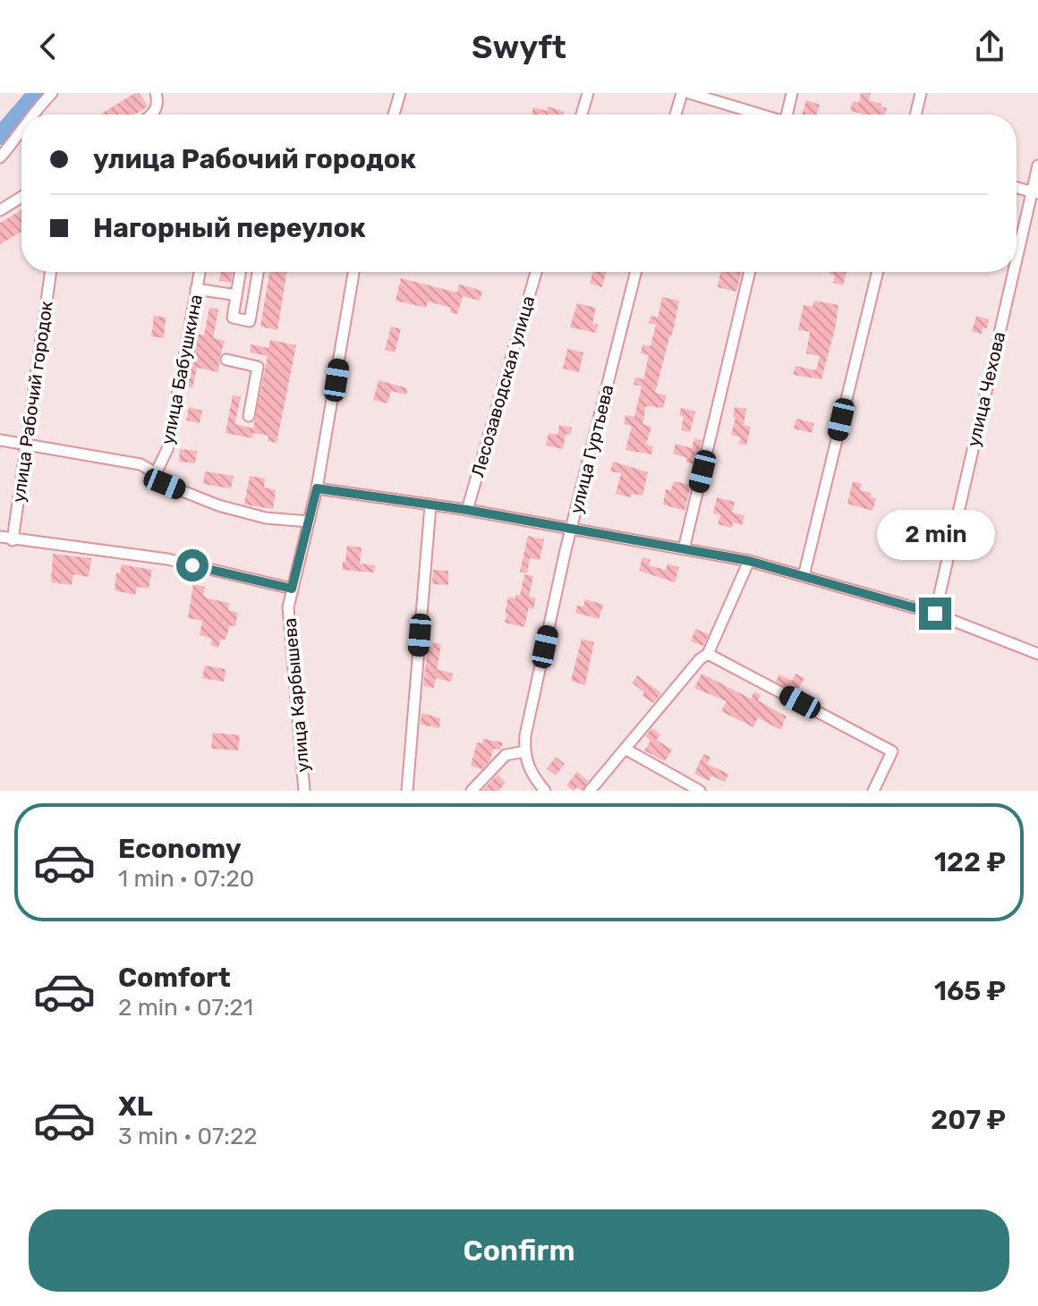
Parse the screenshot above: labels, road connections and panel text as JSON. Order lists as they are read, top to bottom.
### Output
{
  "streets": {
    "street": [
      "улица Бабушкина",
      "Лесозаводская улица",
      "улица Чехова",
      "улица Рабочий городок",
      "улица Гуртьева",
      "улица Карбышева"
    ]
  },
  "page": {
    "header": "Swyft",
    "banner": ["улица Рабочий городок", "Нагорный переулок"],
    "bubble": "2 min",
    "list": [
      {
        "name": "Economy",
        "note": "1 min · 07:20",
        "value": "122 ₽"
      },
      {
        "name": "Comfort",
        "note": "2 min · 07:21",
        "value": "165 ₽"
      },
      {
        "name": "XL",
        "note": "3 min · 07:22",
        "value": "207 ₽"
      }
    ],
    "buttons": "Confirm"
  }
}
